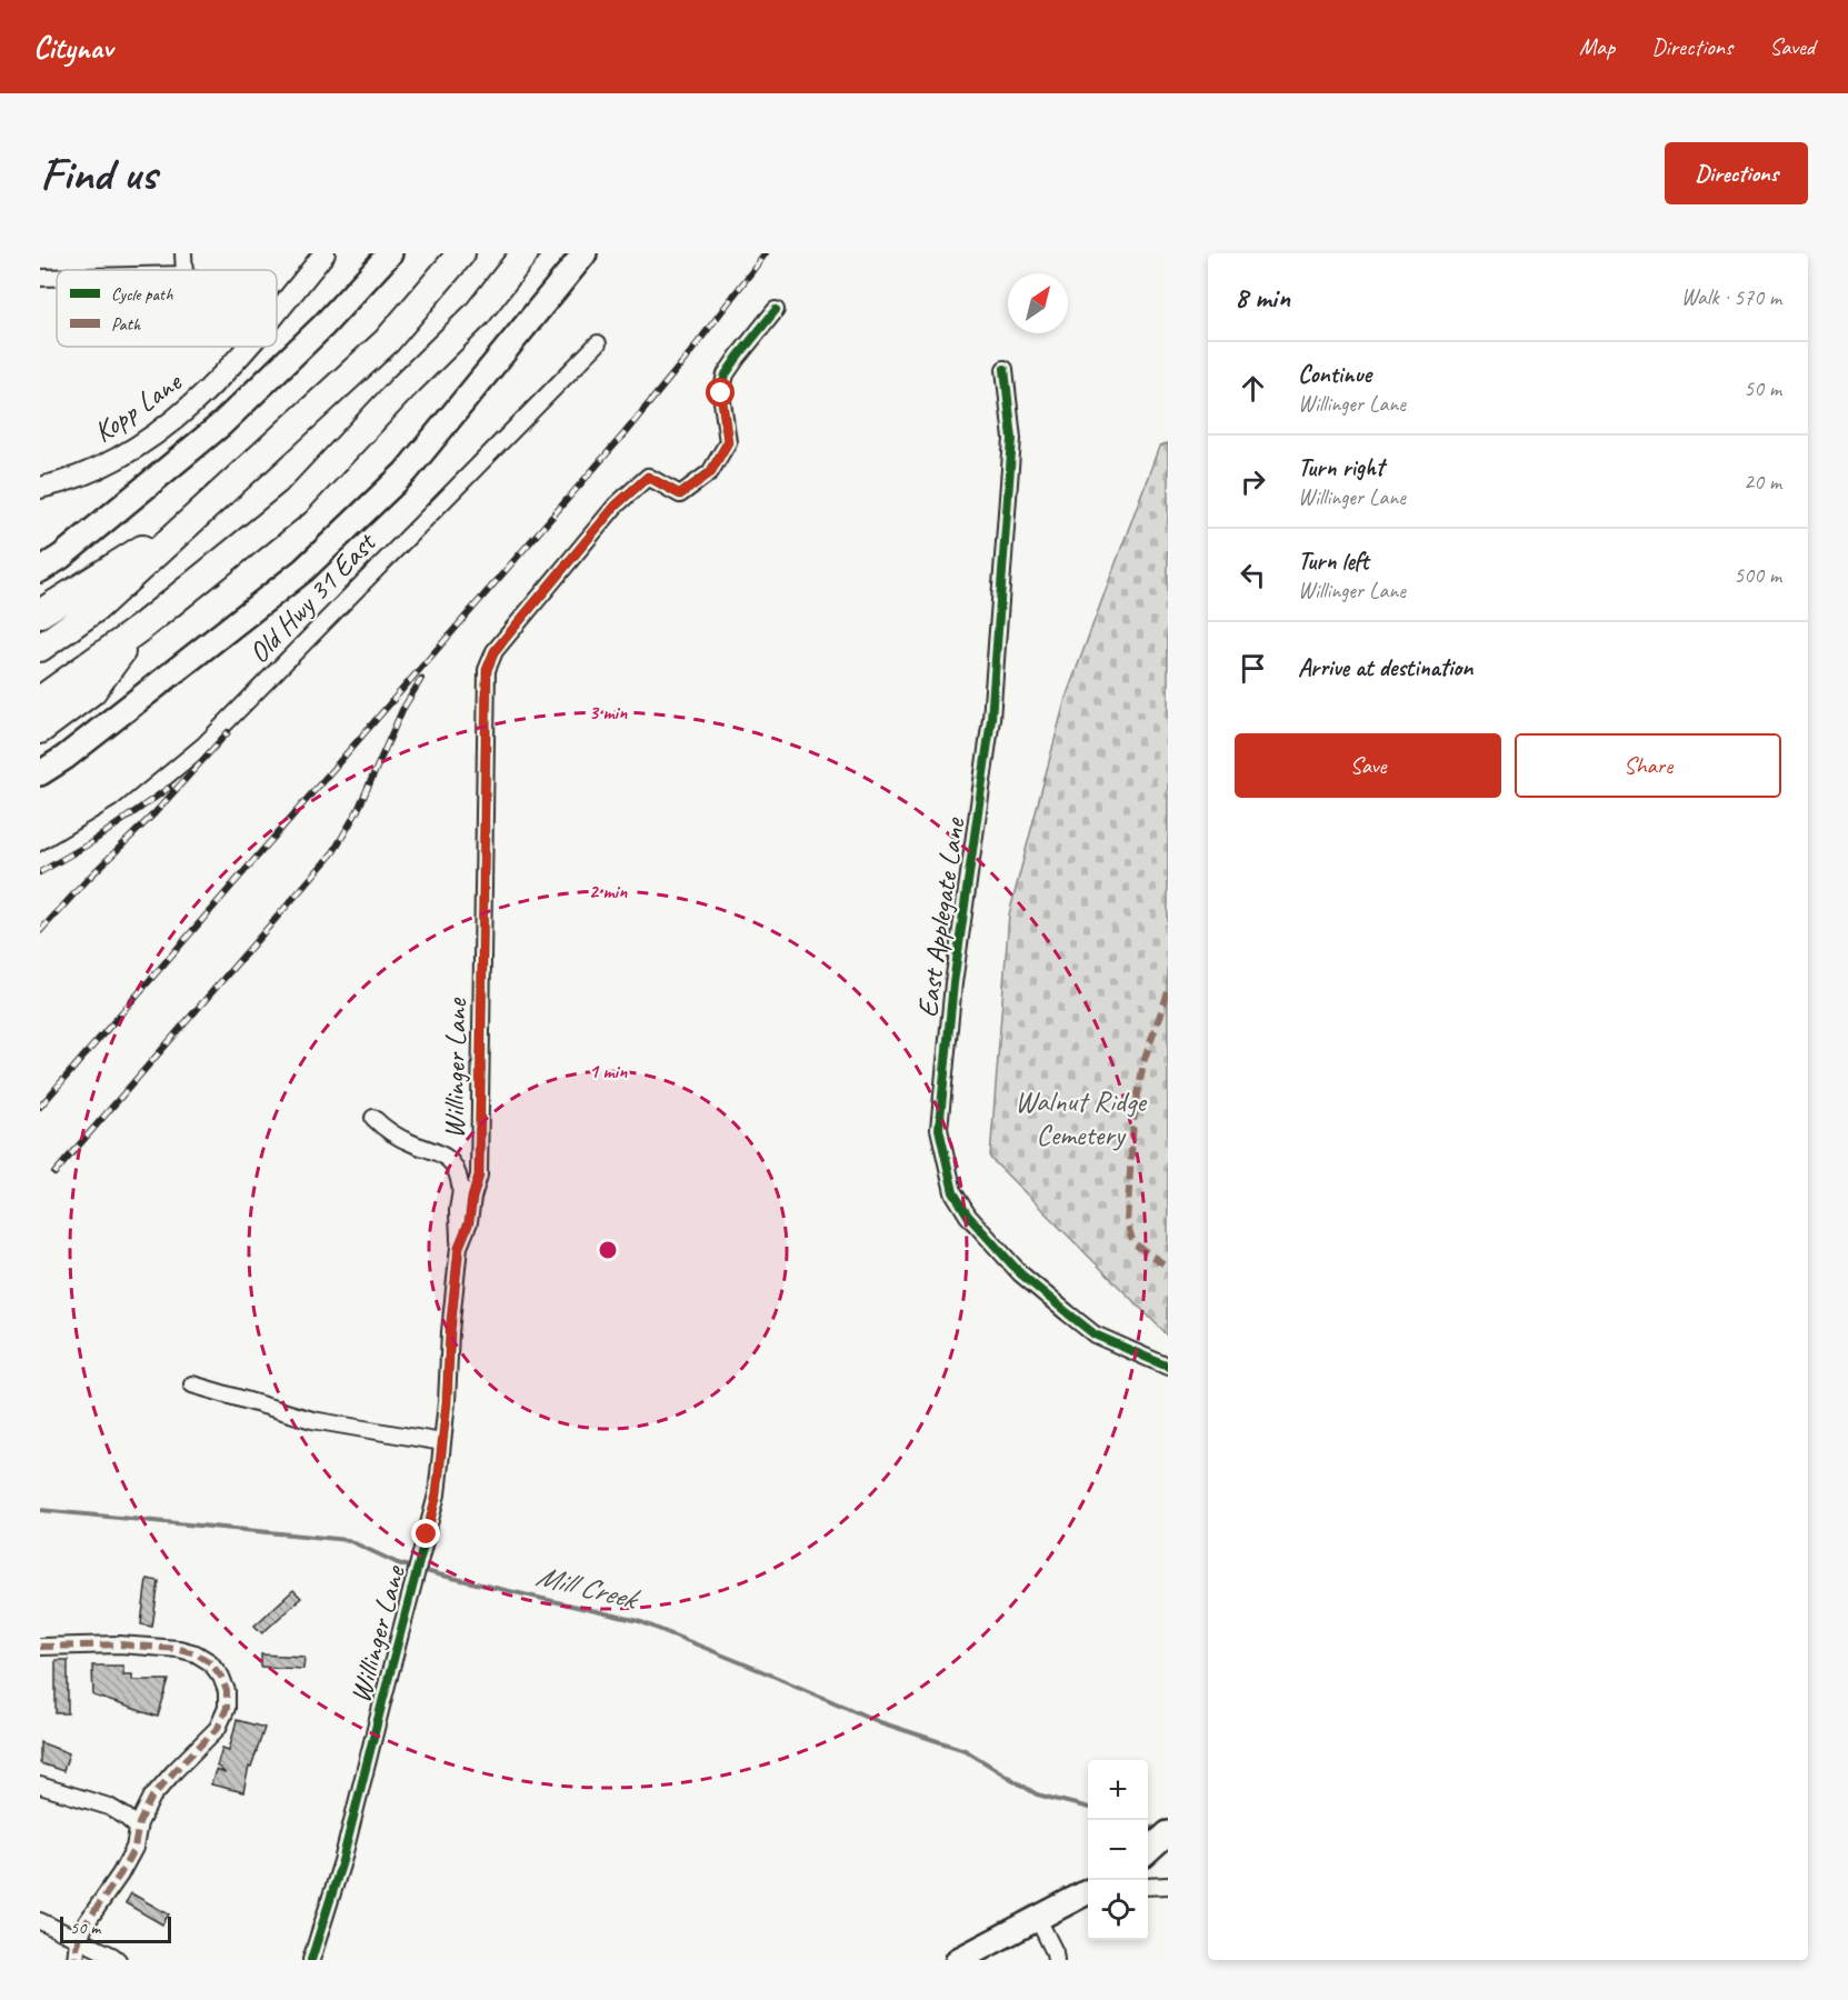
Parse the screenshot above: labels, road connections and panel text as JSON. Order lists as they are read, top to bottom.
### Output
{
  "streets": {
    "street": [
      "Kopp Lane",
      "Old Hwy 31 East",
      "East Applegate Lane",
      "Willinger Lane"
    ]
  },
  "water": ["Mill Creek"],
  "parks": ["Walnut Ridge Cemetery"],
  "legend": ["Cycle path", "Path"],
  "scale_bar": "50 m",
  "north": "top right",
  "page": {
    "header": "Citynav",
    "nav": ["Map", "Directions", "Saved"],
    "buttons": [
      "Directions",
      ["Save", "Share"]
    ],
    "title": "Find us",
    "heading": ["8 min", "Walk · 570 m"],
    "list": [
      ["Continue", "Willinger Lane", "50 m"],
      ["Turn right", "Willinger Lane", "20 m"],
      ["Turn left", "Willinger Lane", "500 m"],
      "Arrive at destination"
    ],
    "map_buttons": ["+", "−"],
    "scale": "50 m"
  },
  "rings": ["3 min", "2 min", "1 min"]
}
